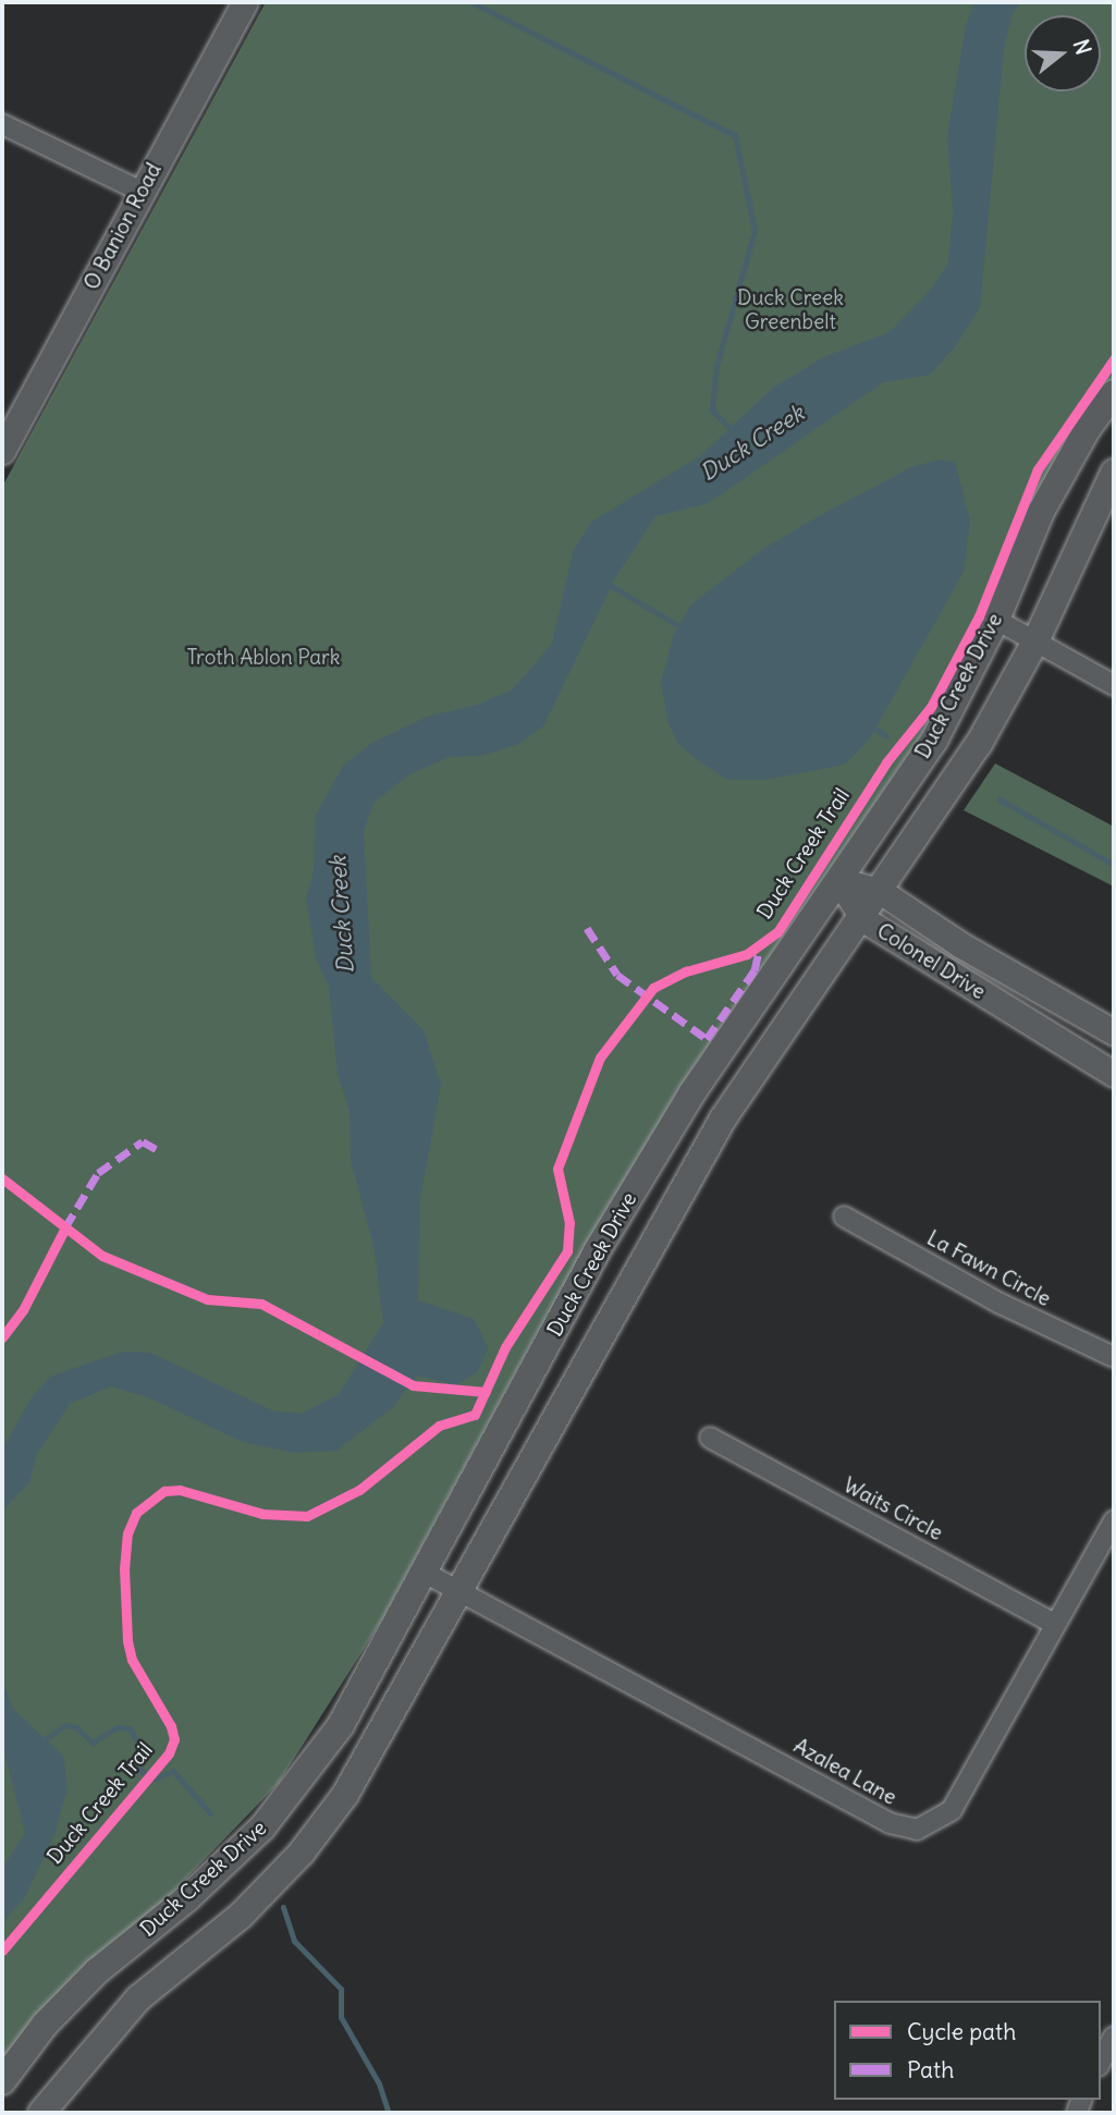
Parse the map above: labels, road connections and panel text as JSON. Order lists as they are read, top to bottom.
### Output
{
  "streets": {
    "main road": ["Duck Creek Drive"],
    "street": [
      "O Banion Road",
      "Colonel Drive",
      "La Fawn Circle",
      "Waits Circle",
      "Azalea Lane"
    ],
    "cycle path": ["Duck Creek Trail"]
  },
  "crossings": [
    ["Duck Creek Drive", "Colonel Drive"],
    ["Duck Creek Drive", "Azalea Lane"],
    ["Waits Circle", "Azalea Lane"]
  ],
  "water": ["Duck Creek"],
  "parks": ["Duck Creek Greenbelt", "Troth Ablon Park"],
  "legend": ["Cycle path", "Path"],
  "north": "right"
}
